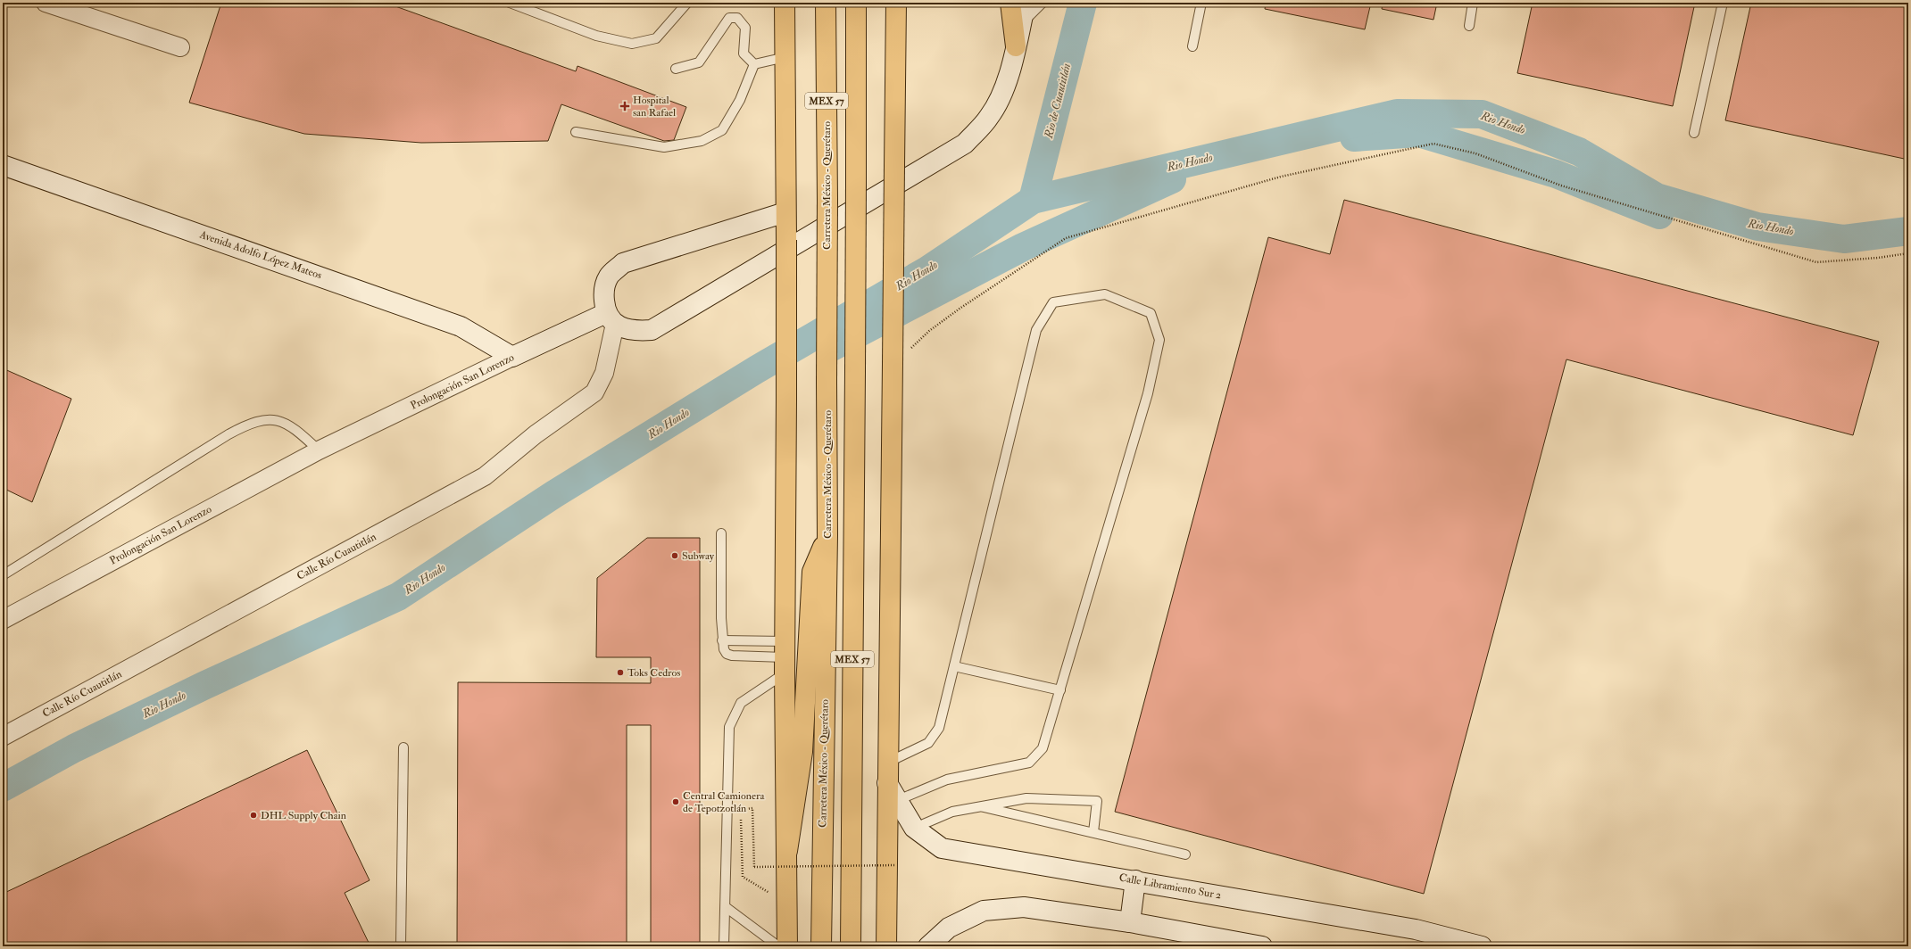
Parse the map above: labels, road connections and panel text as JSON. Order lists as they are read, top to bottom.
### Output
{
  "streets": {
    "main road": [
      "MEX 57",
      "Carretera México - Querétaro",
      "Avenida Adolfo López Mateos",
      "Prolongación San Lorenzo",
      "Calle Libramiento Sur 2"
    ],
    "street": ["Calle Río Cuautitlán"]
  },
  "crossings": [
    ["Avenida Adolfo López Mateos", "Prolongación San Lorenzo"],
    ["Prolongación San Lorenzo", "Calle Río Cuautitlán"]
  ],
  "water": ["Rio de Cuautitlán", "Rio Hondo"],
  "places": {
    "health": ["Hospital san Rafael"],
    "other": [
      "Subway",
      "Toks Cedros",
      "Central Camionera de Tepotzotlán",
      "DHL Supply Chain"
    ]
  }
}
